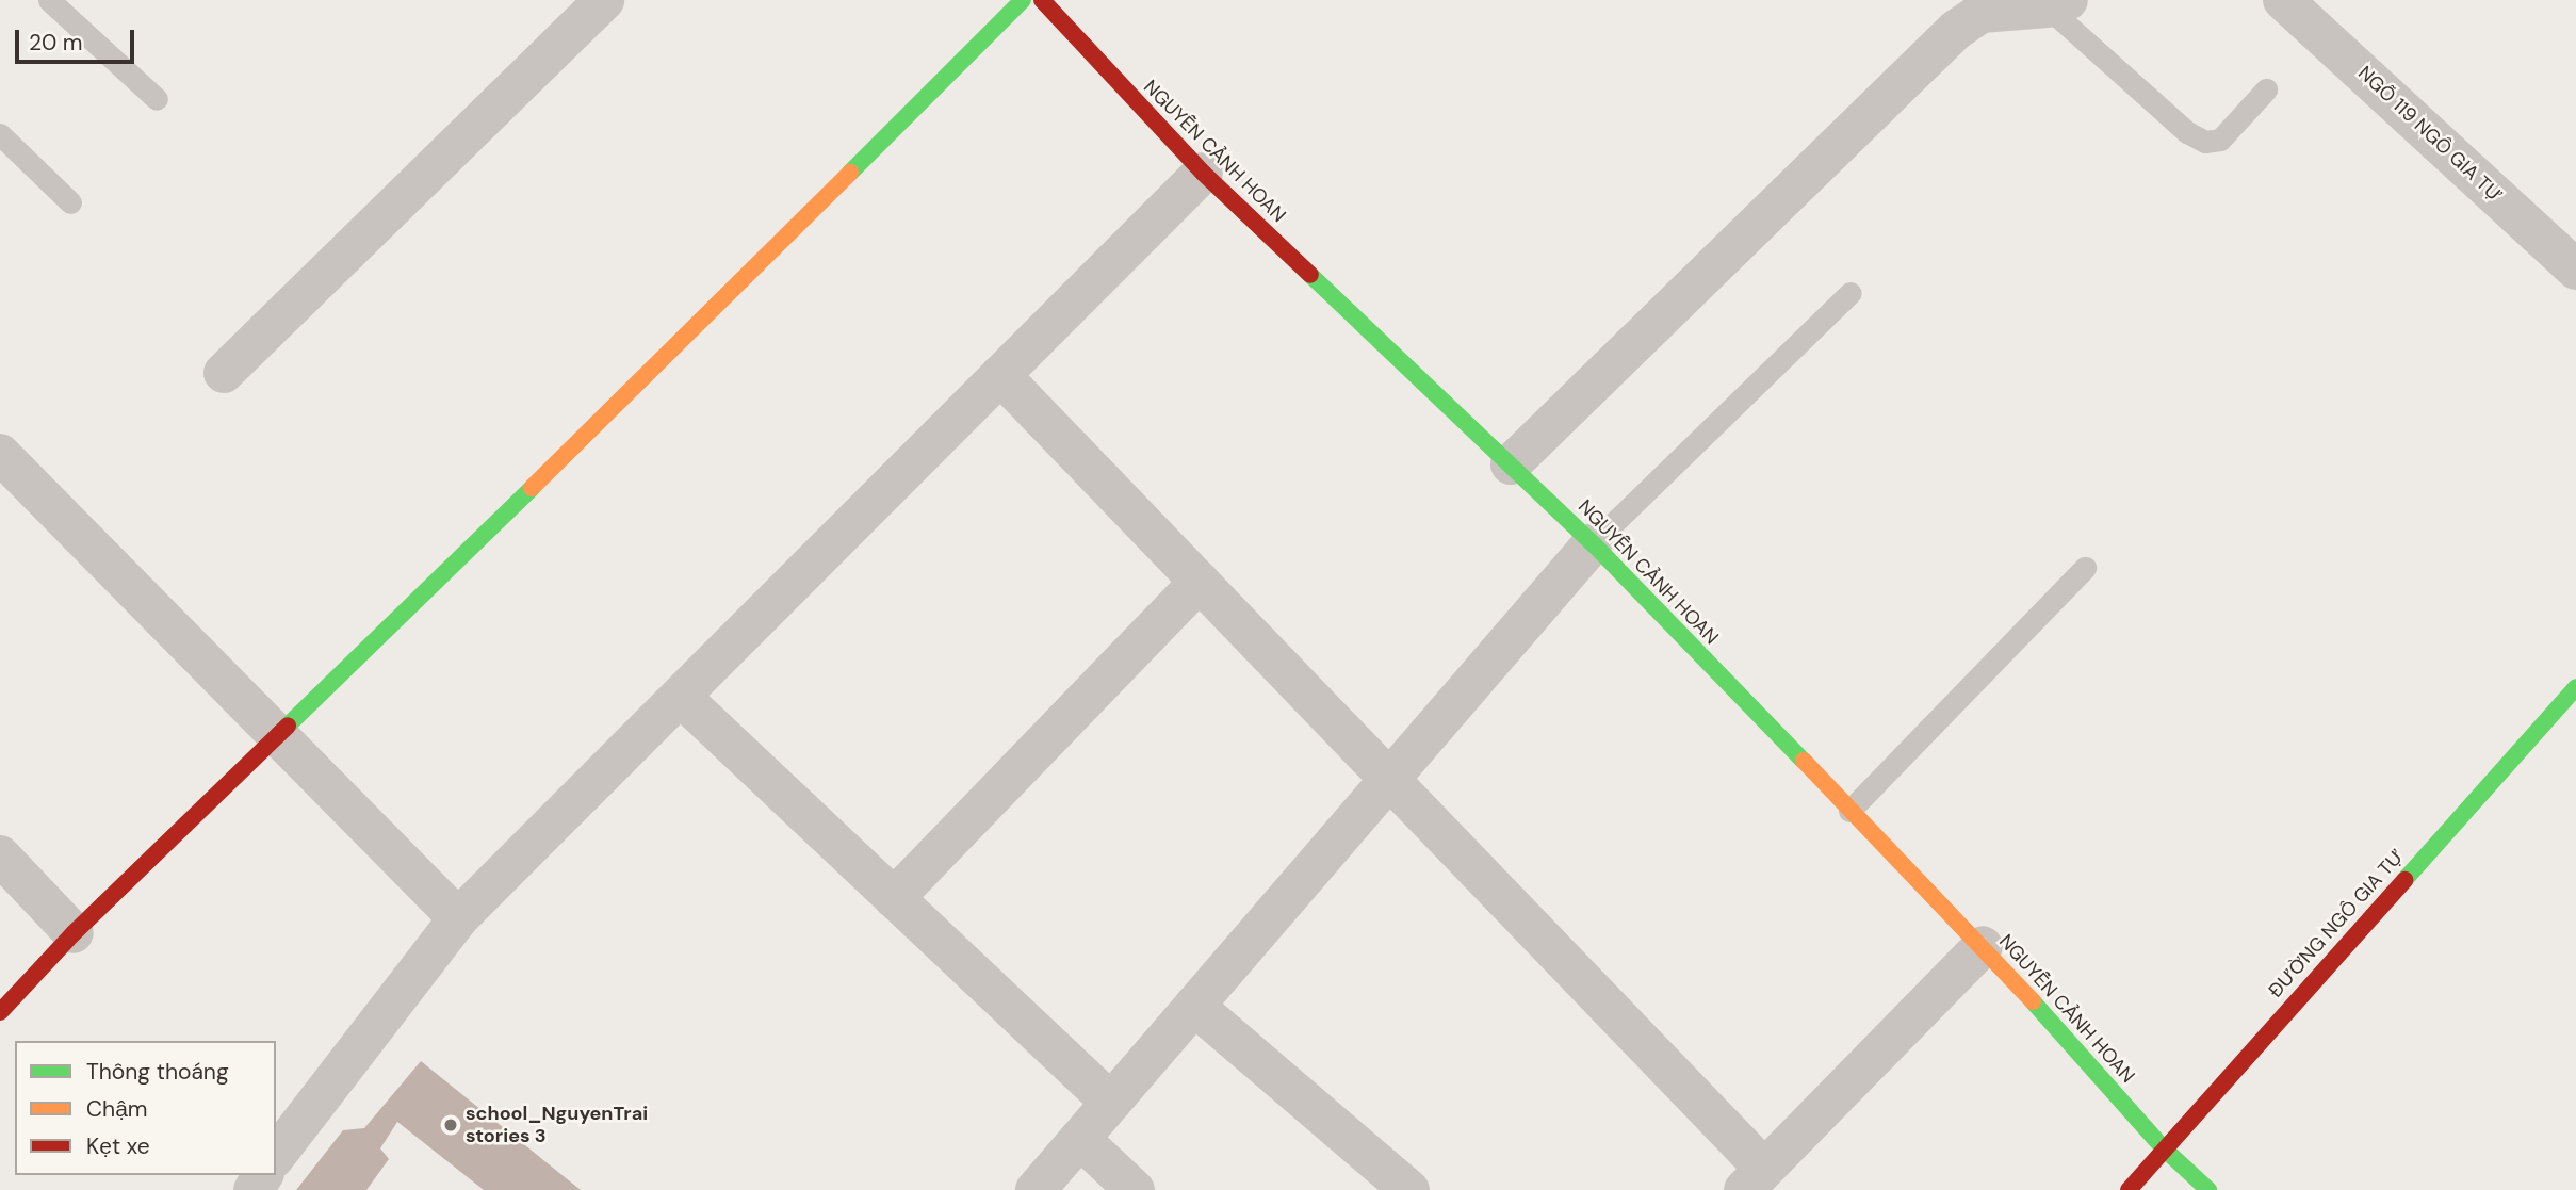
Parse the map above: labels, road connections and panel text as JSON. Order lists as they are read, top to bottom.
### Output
{
  "streets": {
    "street": ["NGÕ 119 NGÔ GIA TỰ", "NGUYỄN CẢNH HOAN", "ĐƯỜNG NGÔ GIA TỰ"]
  },
  "crossings": [
    ["NGUYỄN CẢNH HOAN", "ĐƯỜNG NGÔ GIA TỰ"]
  ],
  "places": ["school_NguyenTrai stories 3"],
  "legend": ["Thông thoáng", "Chậm", "Kẹt xe"],
  "scale_bar": "20 m"
}
